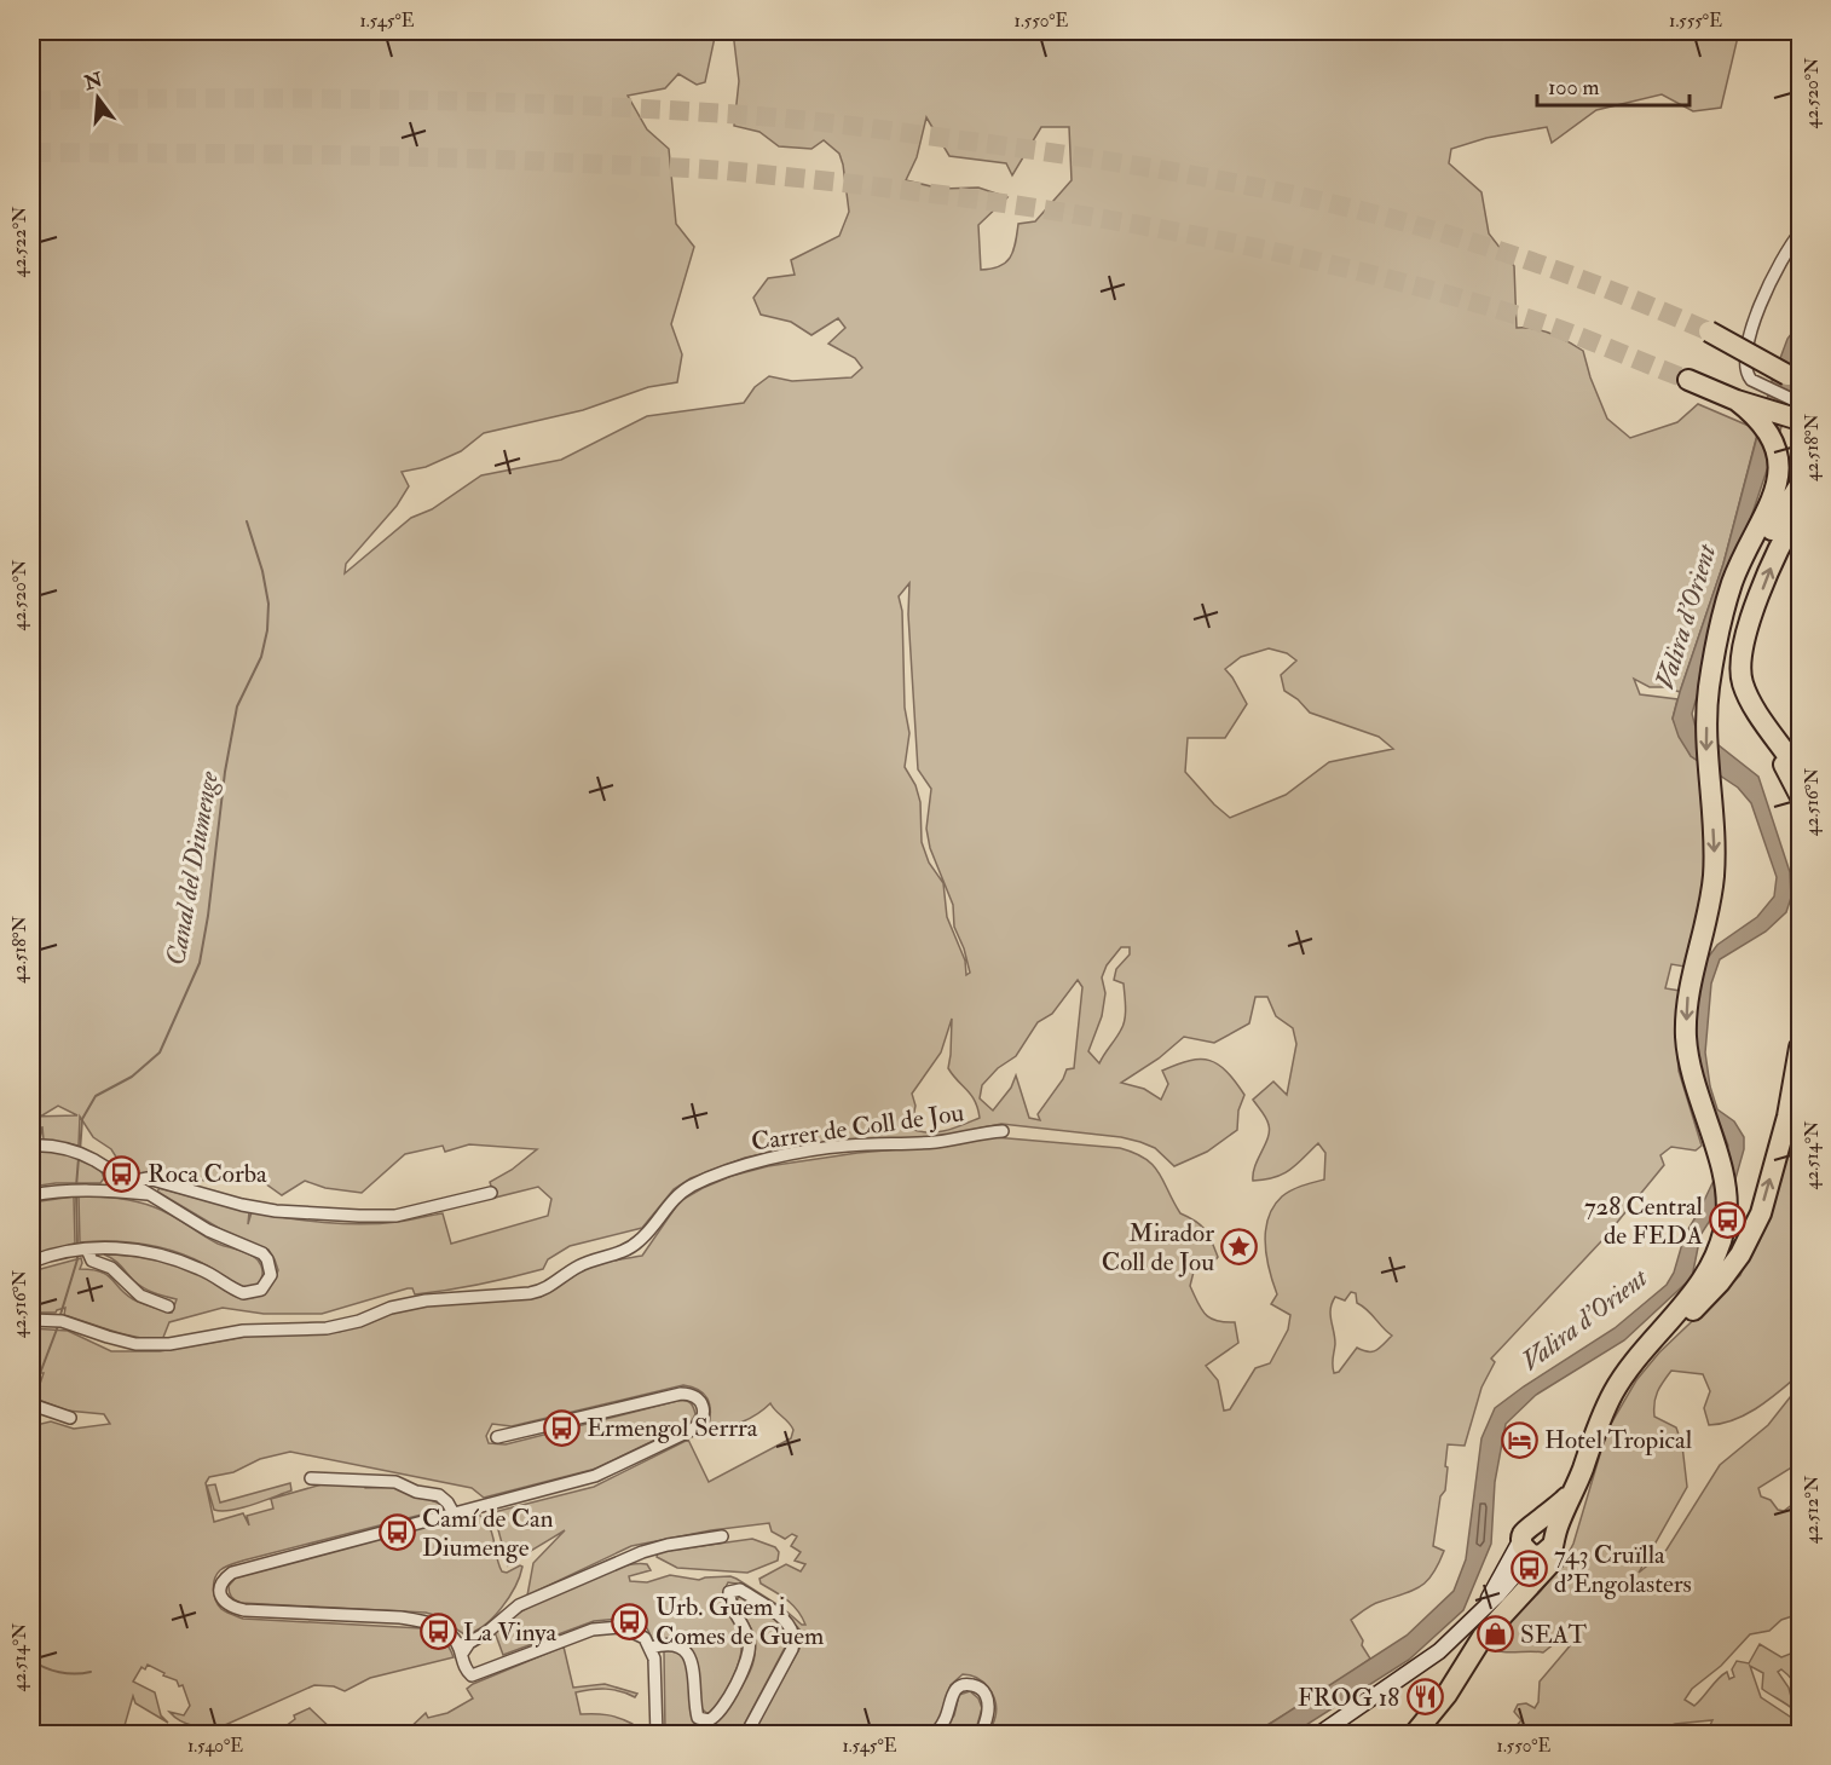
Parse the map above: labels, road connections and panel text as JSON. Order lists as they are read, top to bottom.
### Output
{
  "streets": {
    "street": ["Carrer de Coll de Jou"]
  },
  "water": ["Valira d'Orient", "Canal del Diumenge"],
  "places": {
    "bus stop": [
      "Roca Corba",
      "728 Central de FEDA",
      "Ermengol Serrra",
      "Camí de Can Diumenge",
      "743 Cruïlla d'Engolasters",
      "Urb. Guem i Comes de Guem",
      "La Vinya"
    ],
    "place": ["Mirador Coll de Jou"],
    "hotel": ["Hotel Tropical"],
    "shop": ["SEAT"],
    "restaurant": ["FROG 18"]
  },
  "scale_bar": "100 m",
  "north": "top",
  "coordinates": [
    "1.545°E",
    "1.550°E",
    "1.555°E",
    "42.520°N",
    "42.522°N",
    "42.518°N",
    "42.516°N",
    "42.514°N",
    "42.512°N",
    "1.540°E"
  ]
}
